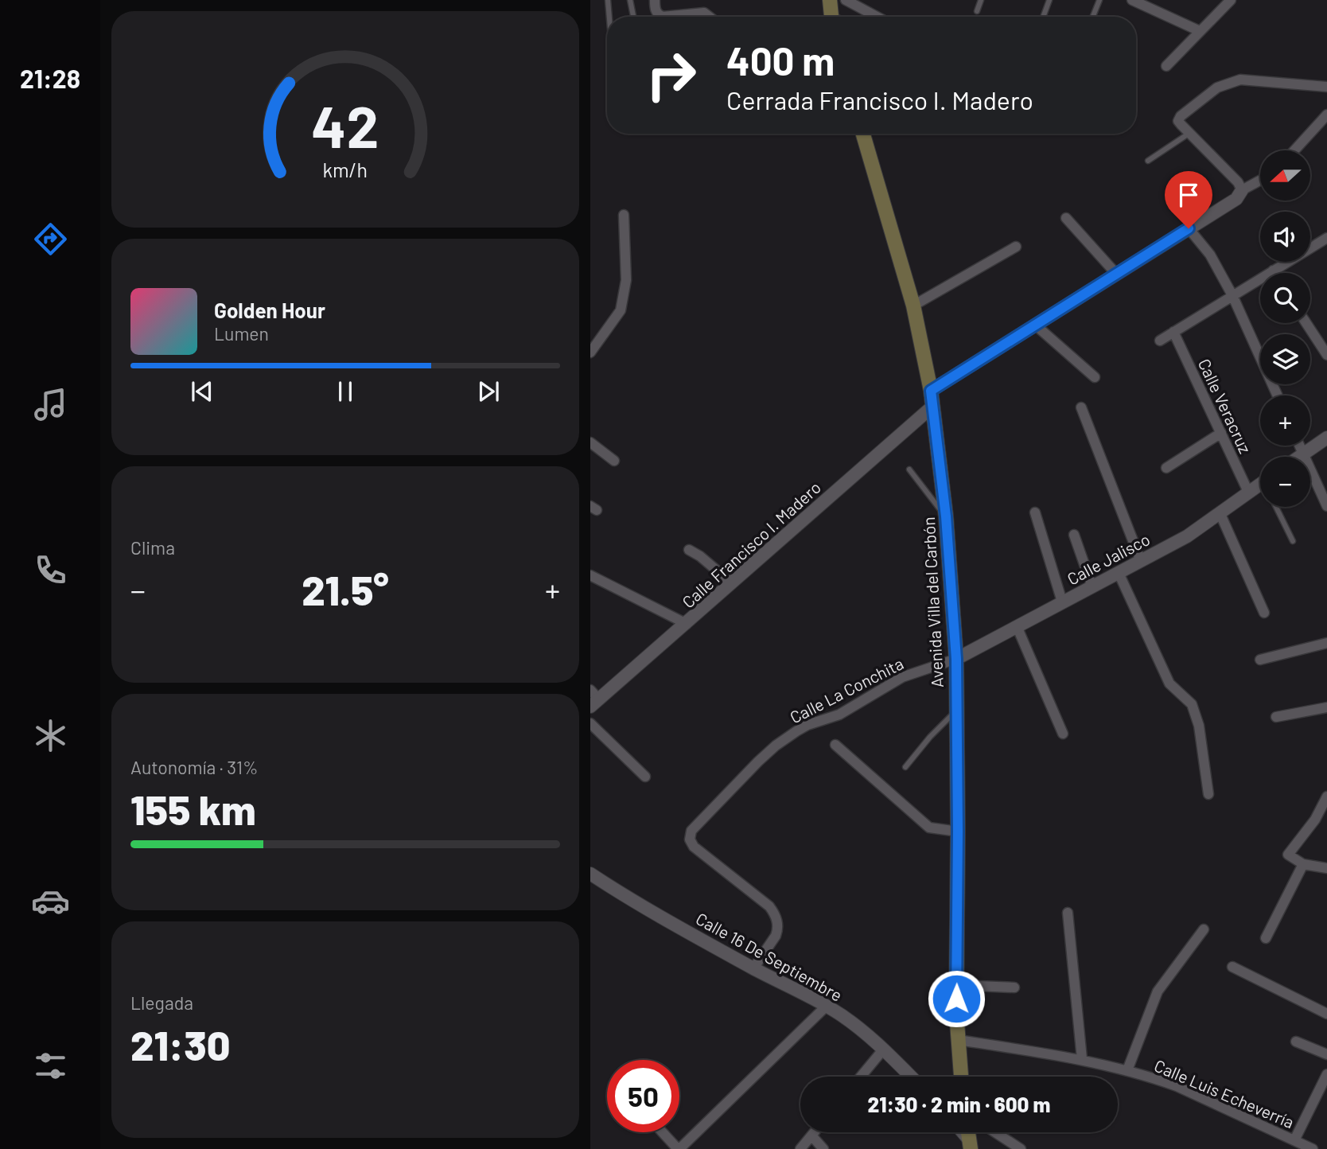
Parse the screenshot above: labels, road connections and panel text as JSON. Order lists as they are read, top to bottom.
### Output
{
  "streets": {
    "main road": ["Avenida Villa del Carbón"],
    "street": [
      "Calle Veracruz",
      "Calle Francisco I. Madero",
      "Calle Jalisco",
      "Calle La Conchita",
      "Calle 16 De Septiembre",
      "Calle Luis Echeverría"
    ]
  },
  "crossings": [
    ["Calle Veracruz", "Calle Jalisco"],
    ["Calle Francisco I. Madero", "Avenida Villa del Carbón"],
    ["Calle Jalisco", "Avenida Villa del Carbón"],
    ["Calle Jalisco", "Calle La Conchita"],
    ["Avenida Villa del Carbón", "Calle La Conchita"],
    ["Avenida Villa del Carbón", "Calle Luis Echeverría"],
    ["Calle La Conchita", "Calle 16 De Septiembre"]
  ],
  "north": "left",
  "page": {
    "tabs": "21:28",
    "turn": ["400 m", "Cerrada Francisco I. Madero"],
    "map_buttons": ["+", "−"],
    "song": ["Golden Hour", "Lumen"],
    "tile": [
      "Clima",
      ["Autonomía · 31%", "155 km"],
      ["Llegada", "21:30"]
    ],
    "heat": ["−", "21.5°", "+"],
    "limit": "50",
    "trip": "21:30 · 2 min · 600 m",
    "gauge": ["42", "km/h"]
  }
}
